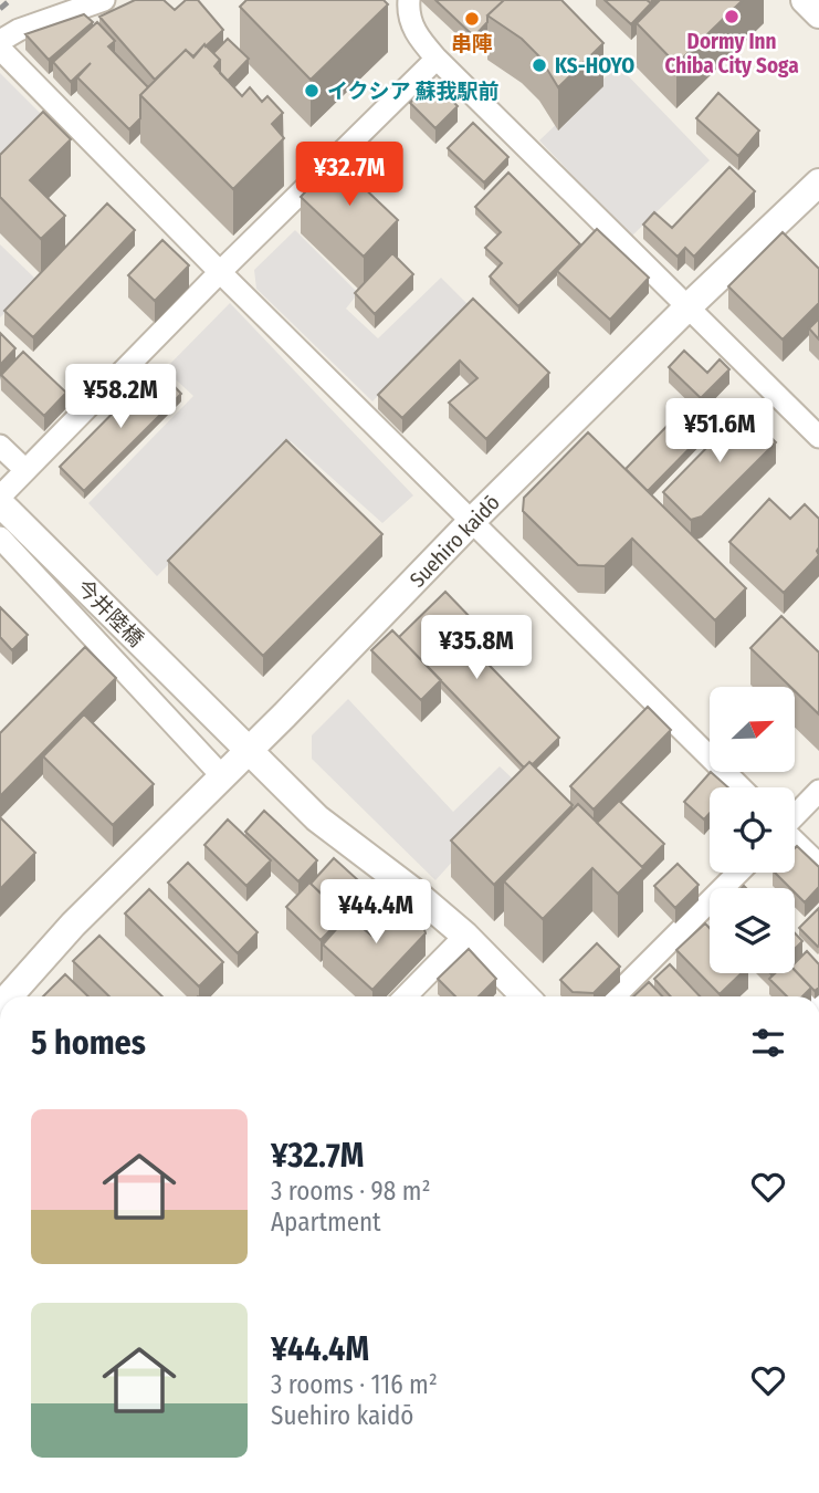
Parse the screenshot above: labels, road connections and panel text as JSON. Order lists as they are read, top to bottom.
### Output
{
  "streets": {
    "street": ["Suehiro kaidō", "今井陸橋"]
  },
  "crossings": [
    ["Suehiro kaidō", "今井陸橋"]
  ],
  "places": [
    "Dormy Inn Chiba City Soga",
    "串陣",
    "KS-HOYO",
    "イクシア 蘇我駅前"
  ],
  "north": "top right",
  "page": {
    "price": [
      "¥32.7M",
      "¥58.2M",
      "¥51.6M",
      "¥35.8M",
      "¥44.4M"
    ],
    "heading": "5 homes",
    "list": [
      {
        "name": "¥32.7M",
        "note": "3 rooms · 98 m² · Apartment"
      },
      {
        "name": "¥44.4M",
        "note": "3 rooms · 116 m² · Suehiro kaidō"
      }
    ]
  }
}
